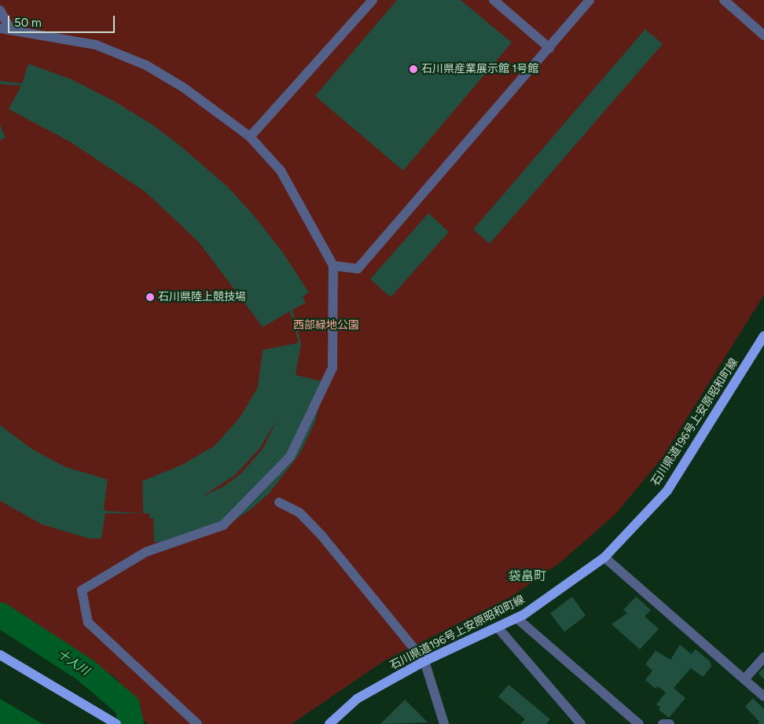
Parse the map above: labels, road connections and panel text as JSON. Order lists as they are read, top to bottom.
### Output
{
  "streets": {
    "main road": ["石川県道196号上安原昭和町線"]
  },
  "districts": ["袋畠町"],
  "water": ["十人川"],
  "parks": ["西部緑地公園"],
  "places": ["石川県産業展示館 1号館", "石川県陸上競技場"],
  "scale_bar": "50 m"
}
